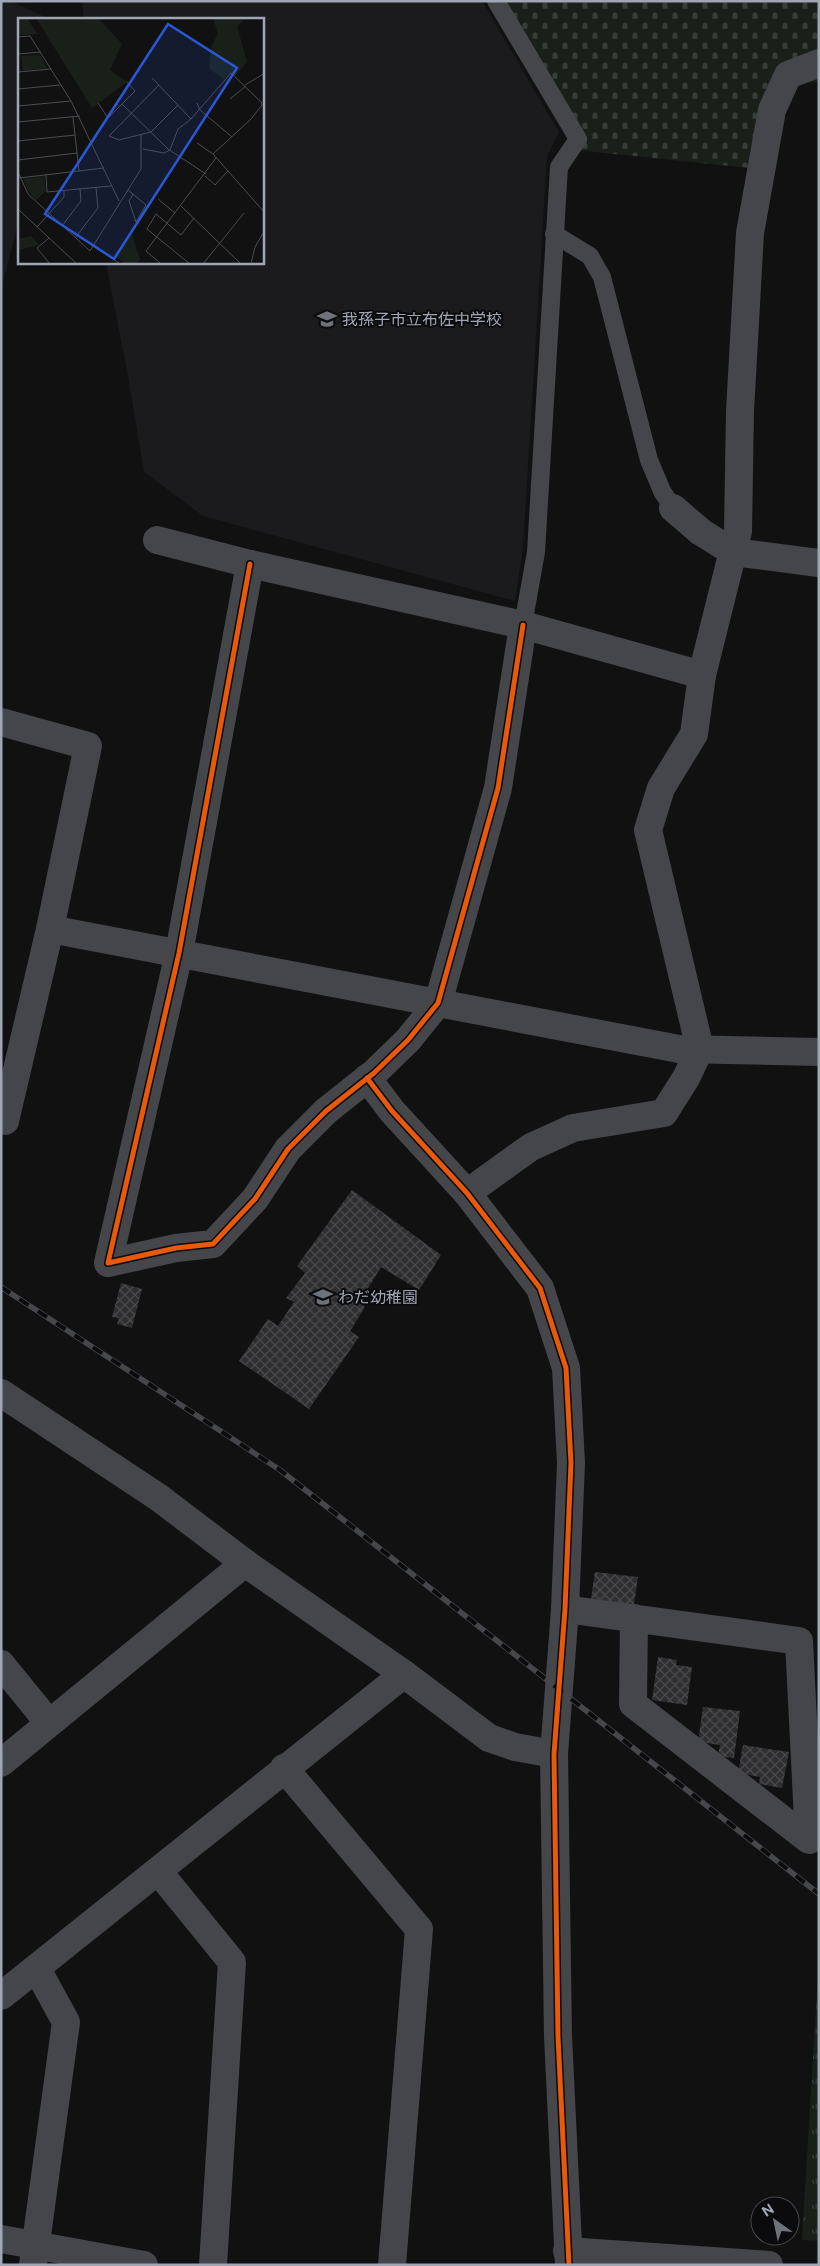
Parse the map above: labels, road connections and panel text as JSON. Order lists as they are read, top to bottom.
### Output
{
  "places": {
    "school or university": ["我孫子市立布佐中学校", "わだ幼稚園"]
  },
  "north": "top left"
}
